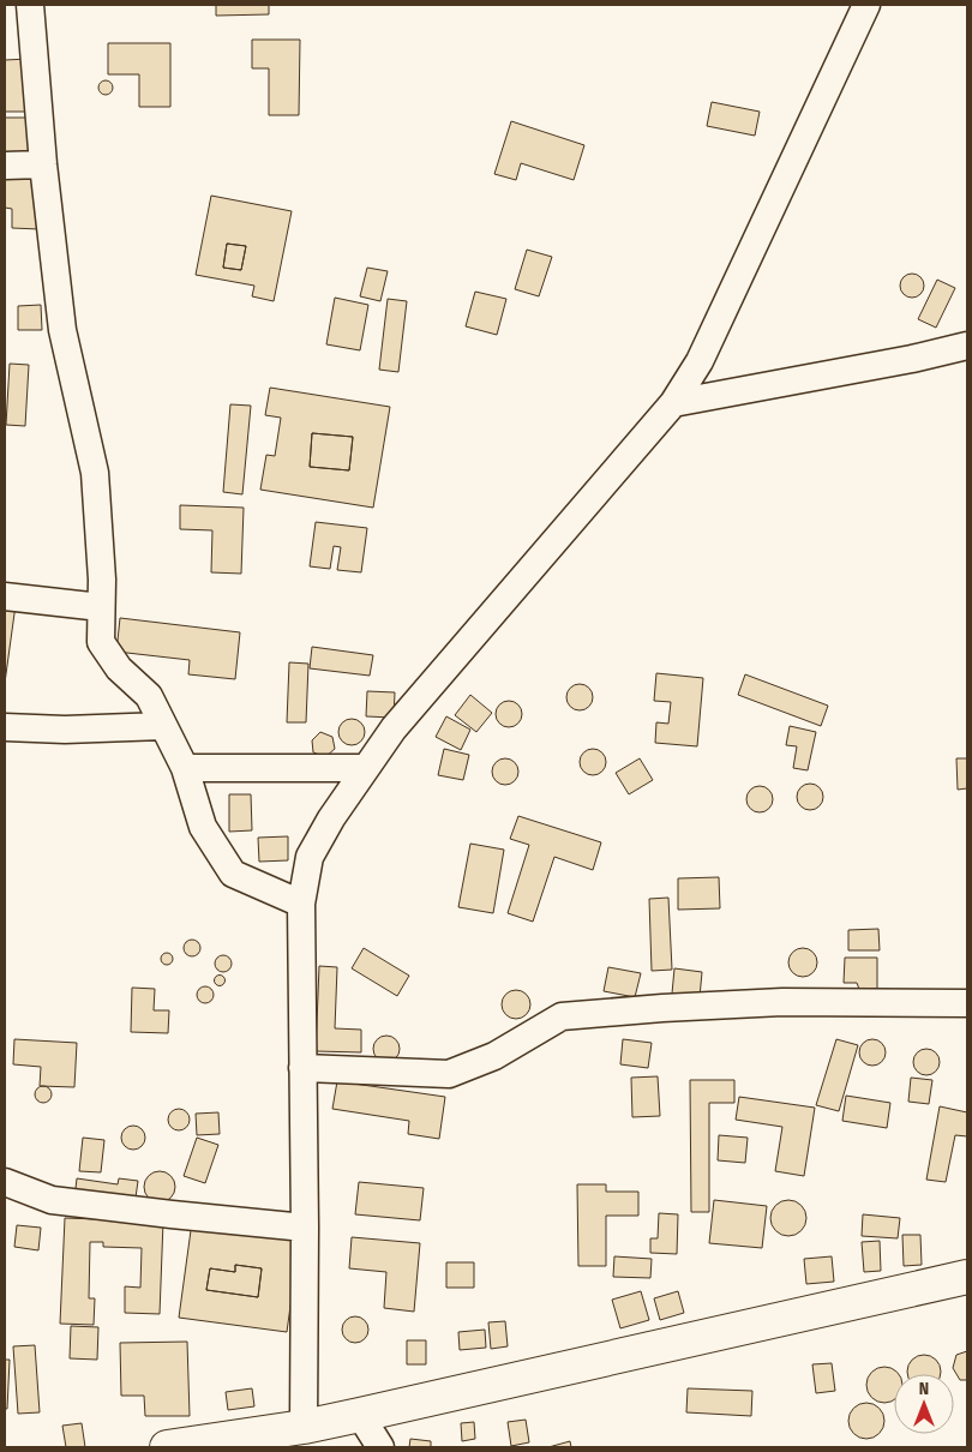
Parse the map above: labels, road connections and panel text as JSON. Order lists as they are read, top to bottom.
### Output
{
  "north": "top"
}
